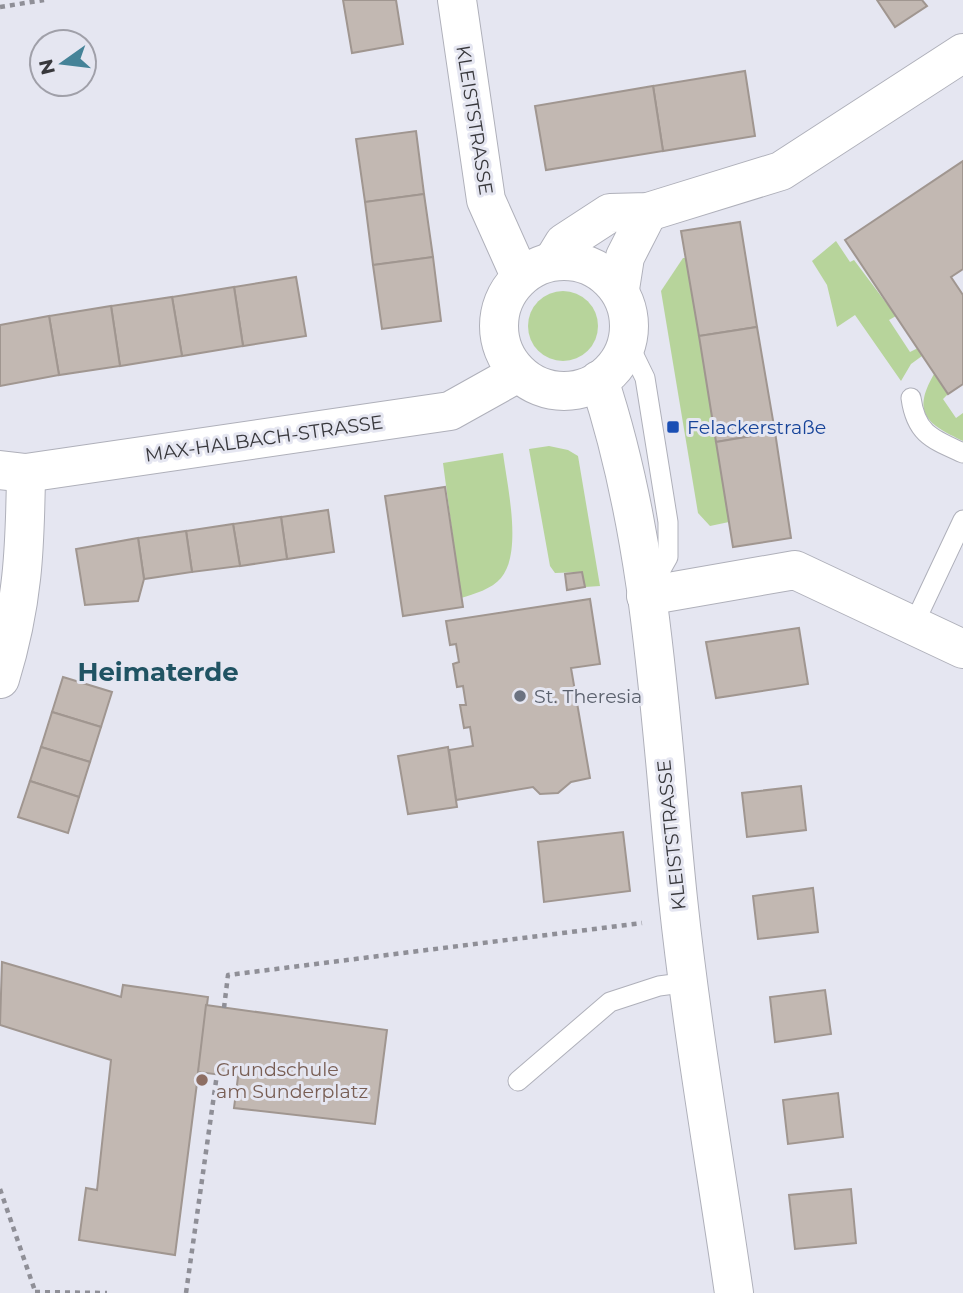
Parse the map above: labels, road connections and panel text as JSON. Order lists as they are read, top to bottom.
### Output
{
  "streets": {
    "street": ["KLEISTSTRASSE", "MAX-HALBACH-STRASSE"]
  },
  "crossings": [
    ["KLEISTSTRASSE", "MAX-HALBACH-STRASSE"]
  ],
  "districts": ["Heimaterde"],
  "places": {
    "transit": ["Felackerstraße"],
    "other": ["St. Theresia", "Grundschule am Sunderplatz"]
  },
  "north": "left"
}
